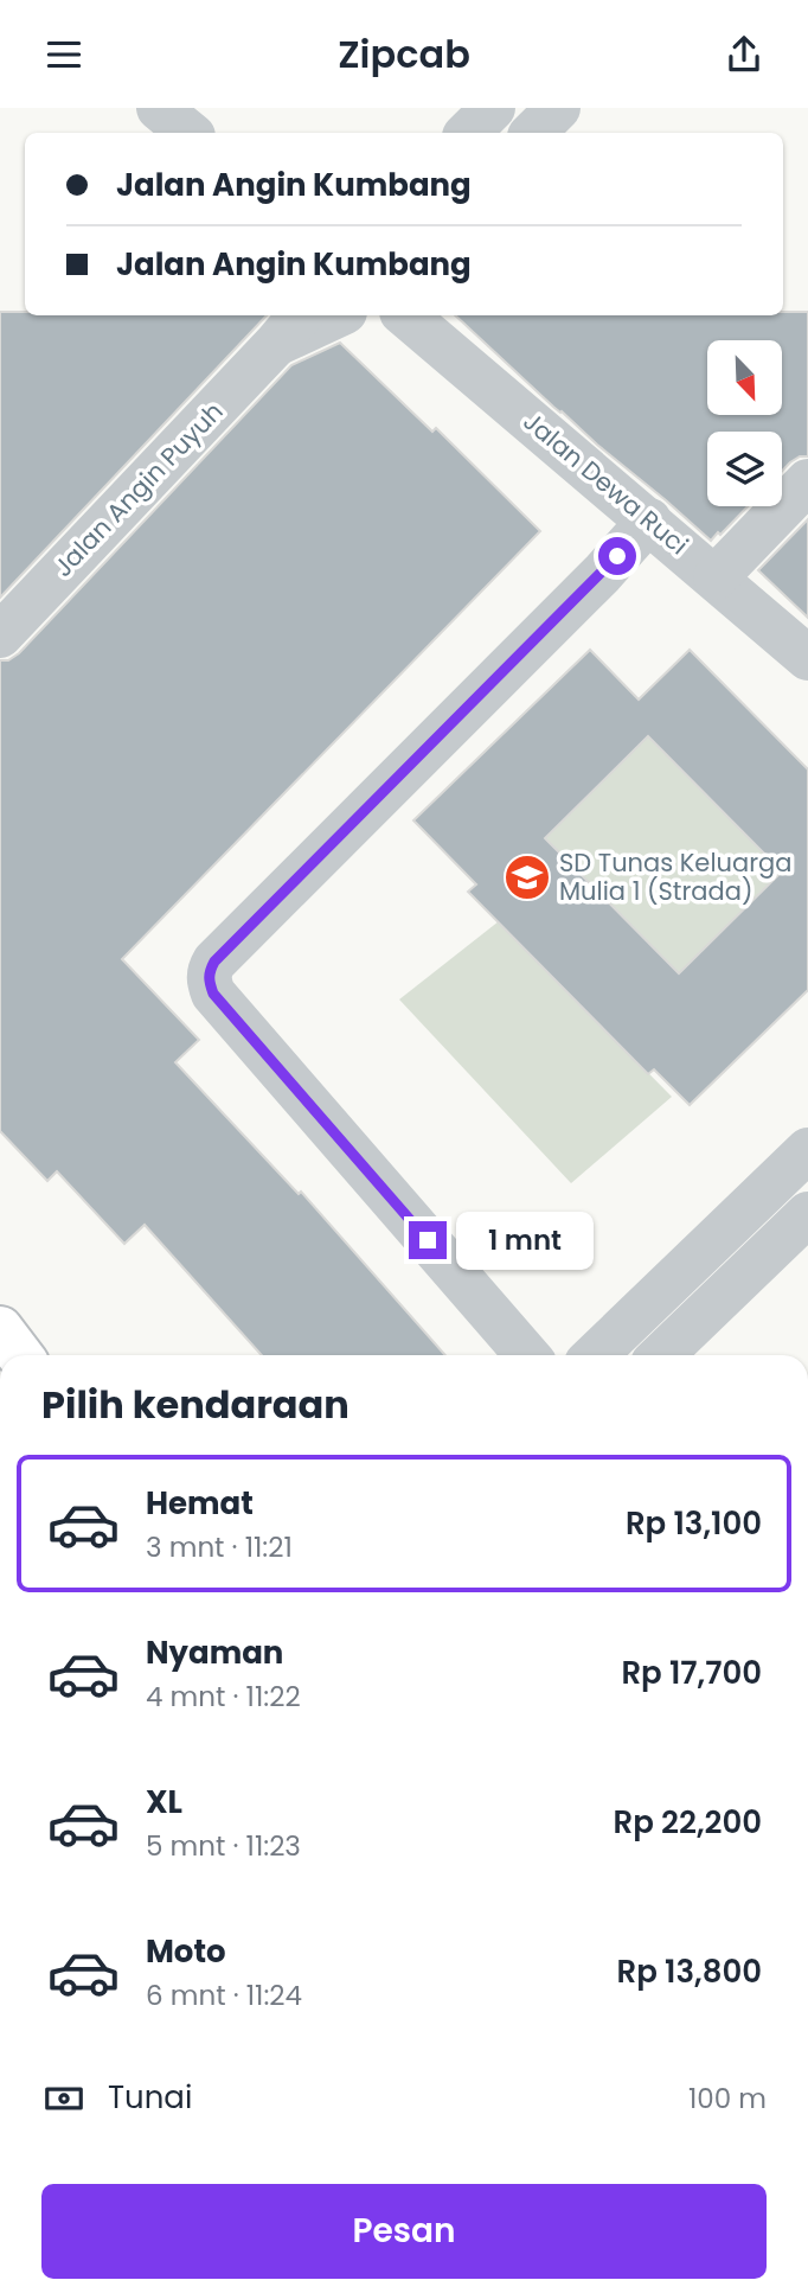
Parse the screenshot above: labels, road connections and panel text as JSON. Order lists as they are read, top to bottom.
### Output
{
  "streets": {
    "street": ["Jalan Dewa Ruci", "Jalan Angin Puyuh"]
  },
  "places": {
    "school or university": ["SD Tunas Keluarga Mulia 1 (Strada)"]
  },
  "north": "bottom right",
  "page": {
    "header": "Zipcab",
    "banner": ["Jalan Angin Kumbang", "Jalan Angin Kumbang"],
    "bubble": "1 mnt",
    "heading": "Pilih kendaraan",
    "list": [
      {
        "name": "Hemat",
        "note": "3 mnt · 11:21",
        "value": "Rp 13,100"
      },
      {
        "name": "Nyaman",
        "note": "4 mnt · 11:22",
        "value": "Rp 17,700"
      },
      {
        "name": "XL",
        "note": "5 mnt · 11:23",
        "value": "Rp 22,200"
      },
      {
        "name": "Moto",
        "note": "6 mnt · 11:24",
        "value": "Rp 13,800"
      }
    ],
    "pay": ["Tunai", "100 m"],
    "buttons": "Pesan"
  }
}
